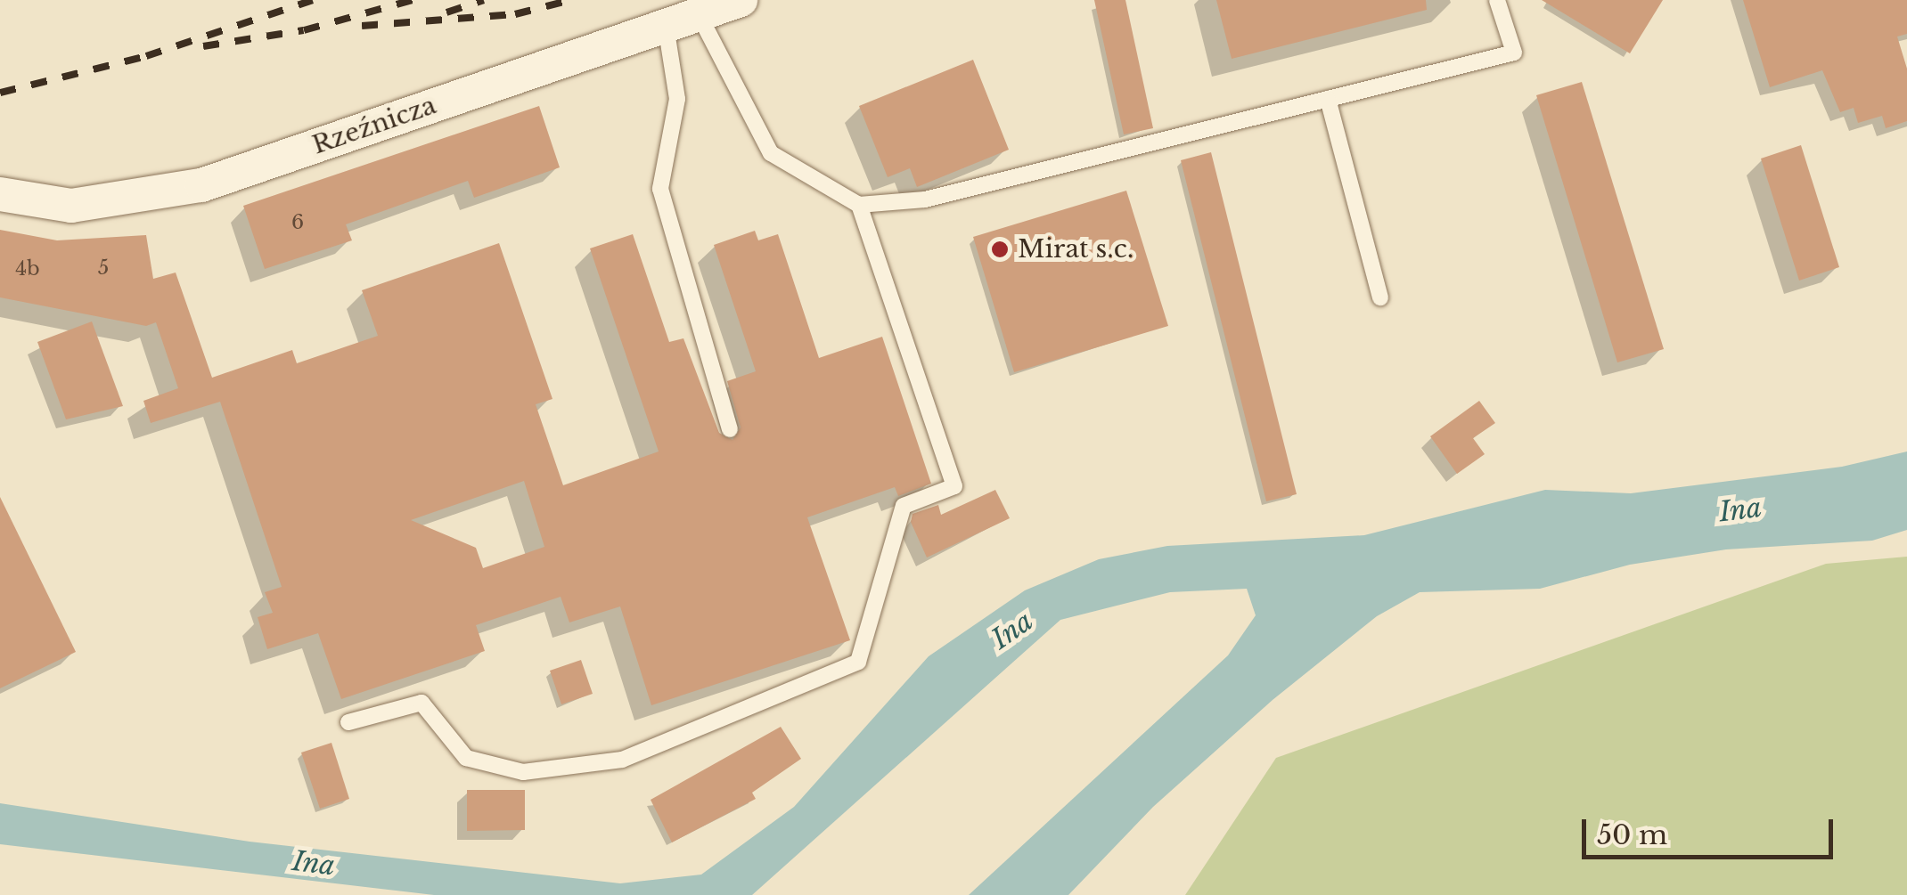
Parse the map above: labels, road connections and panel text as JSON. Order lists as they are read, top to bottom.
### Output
{
  "streets": {
    "street": ["Rzeźnicza"]
  },
  "water": ["Ina"],
  "places": ["Mirat s.c."],
  "house_numbers": ["6", "5", "4b"],
  "scale_bar": "50 m"
}
